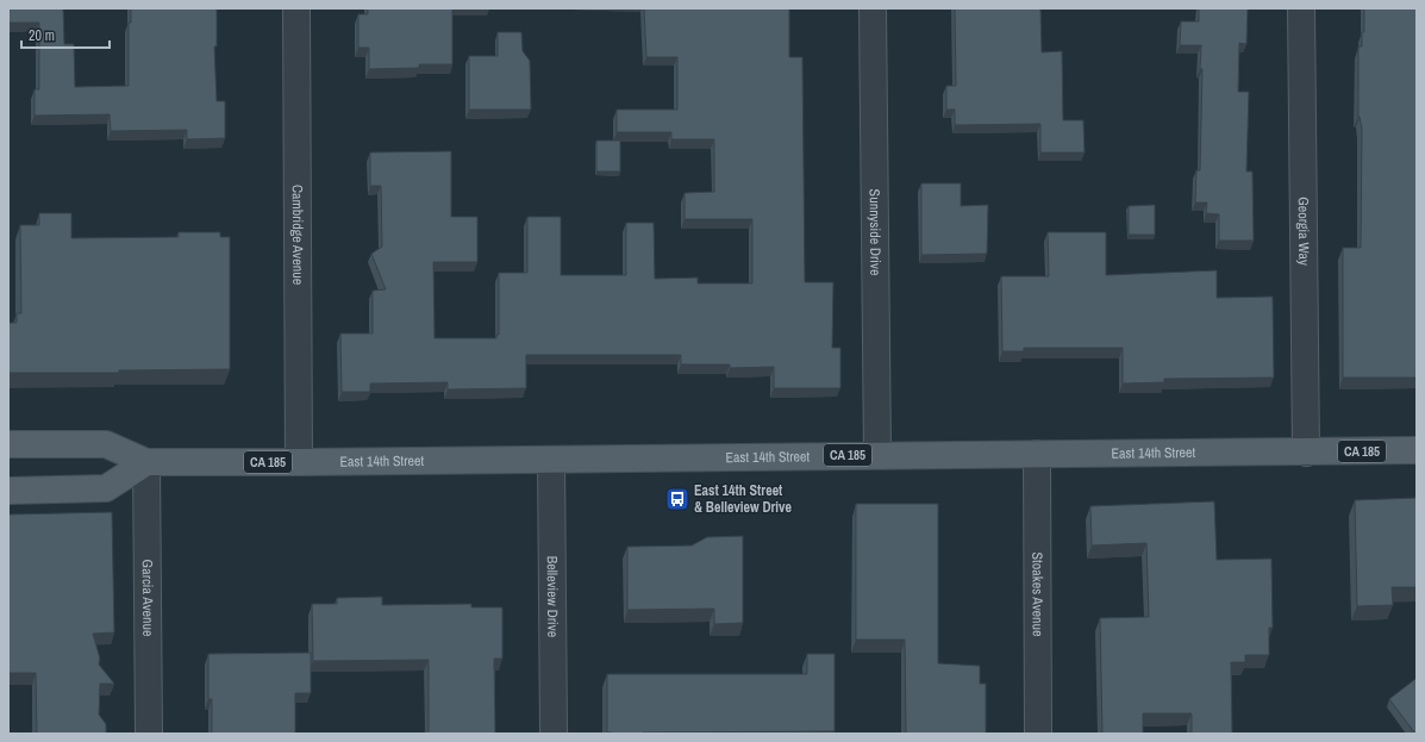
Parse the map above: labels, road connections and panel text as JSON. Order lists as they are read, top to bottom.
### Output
{
  "streets": {
    "main road": ["CA 185", "East 14th Street"],
    "street": [
      "Georgia Way",
      "Sunnyside Drive",
      "Cambridge Avenue",
      "Stoakes Avenue",
      "Belleview Drive",
      "Garcia Avenue"
    ]
  },
  "crossings": [
    ["Georgia Way", "East 14th Street"],
    ["Sunnyside Drive", "East 14th Street"],
    ["Cambridge Avenue", "East 14th Street"],
    ["East 14th Street", "Stoakes Avenue"],
    ["East 14th Street", "Belleview Drive"],
    ["East 14th Street", "Garcia Avenue"]
  ],
  "places": {
    "bus stop": ["East 14th Street & Belleview Drive"]
  },
  "scale_bar": "20 m"
}
